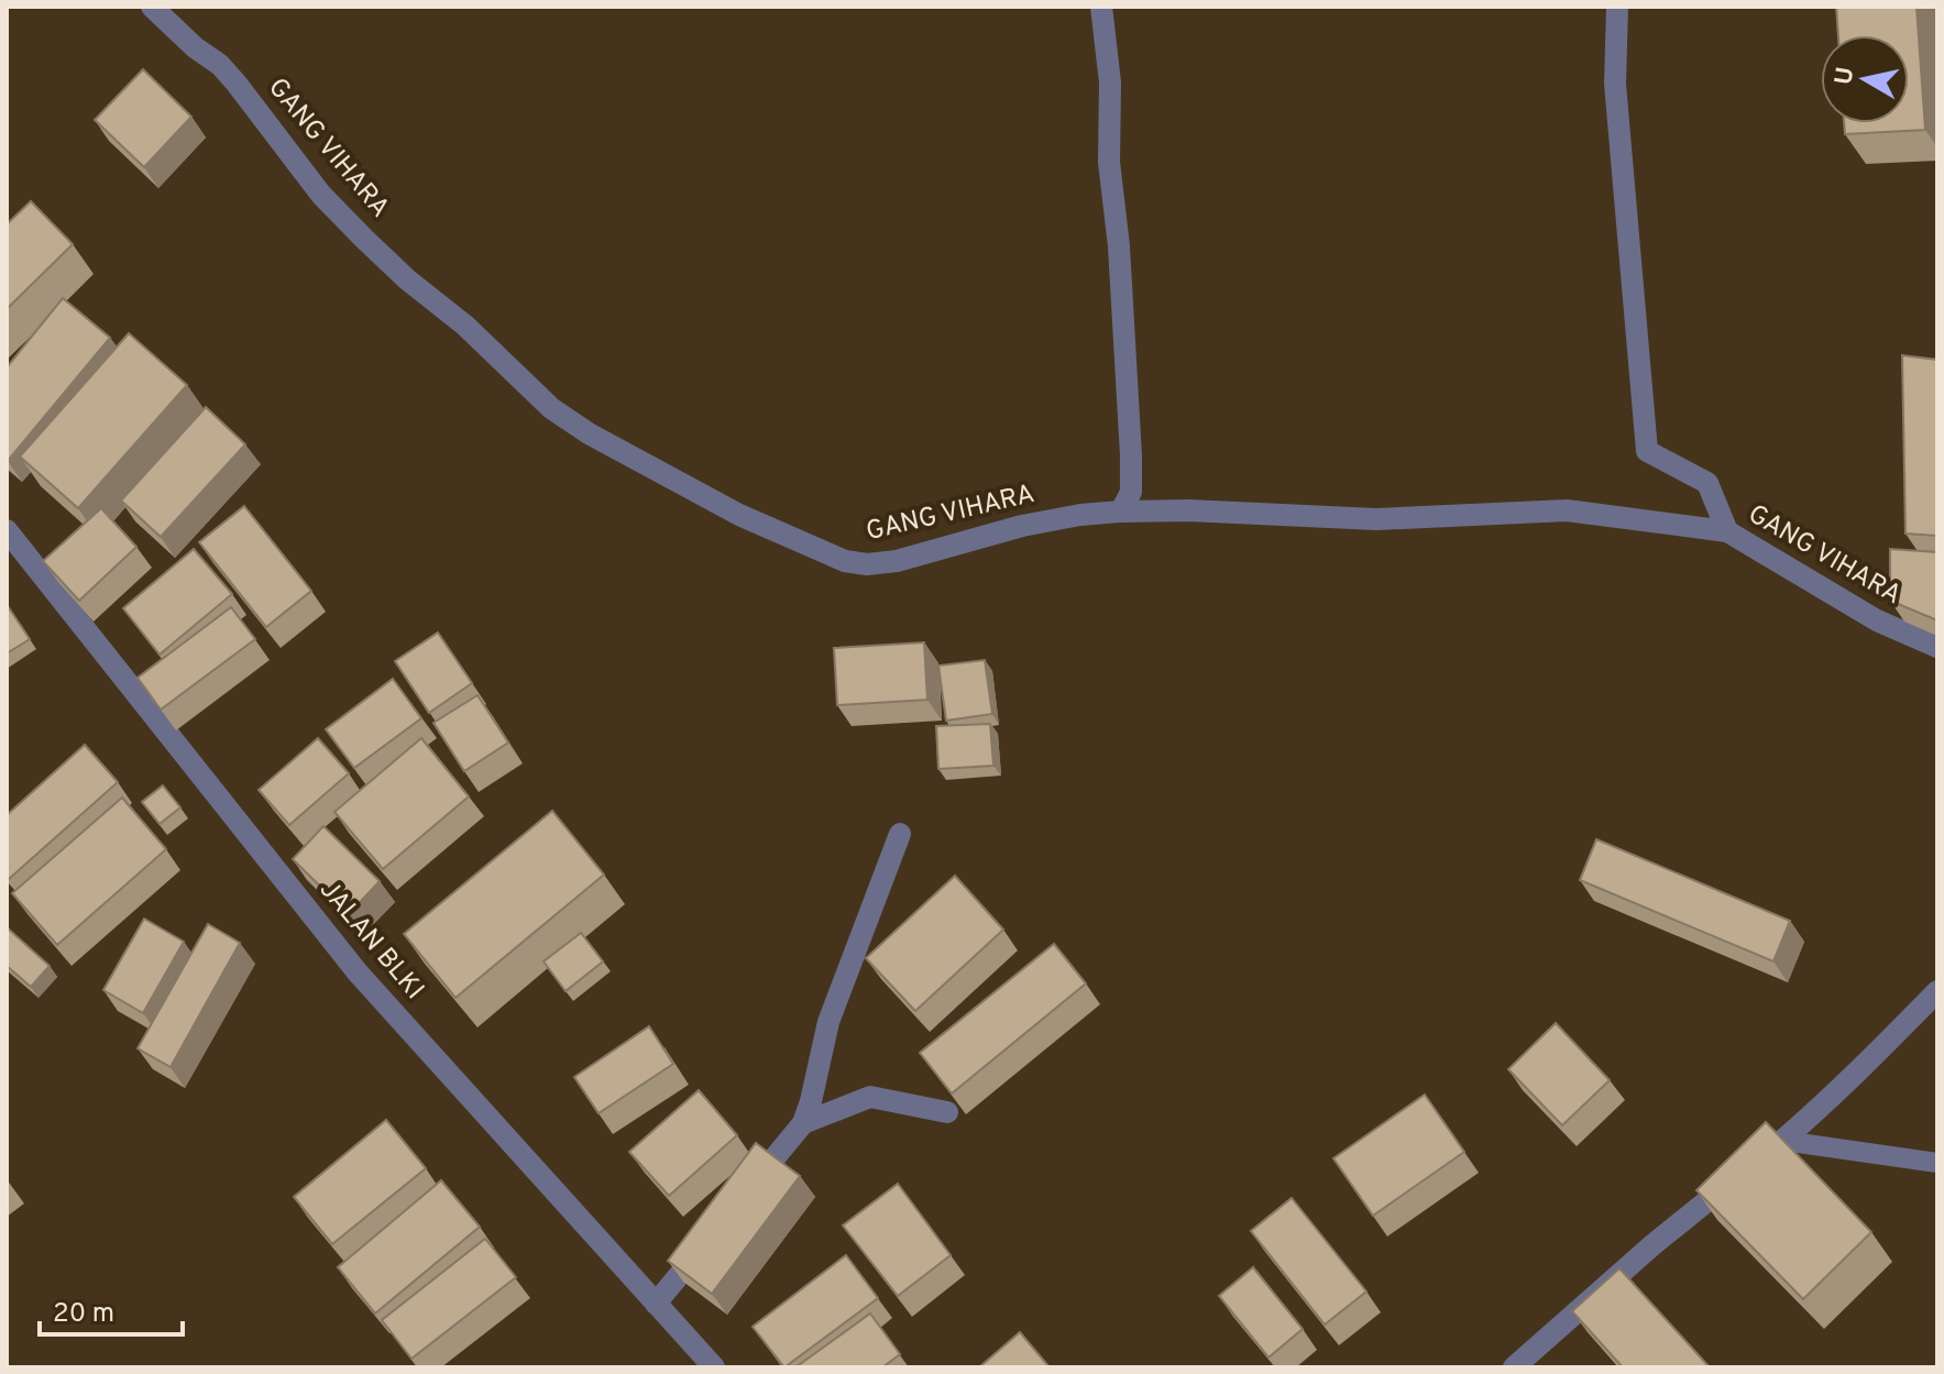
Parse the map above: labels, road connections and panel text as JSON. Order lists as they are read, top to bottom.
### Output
{
  "streets": {
    "street": ["GANG VIHARA", "JALAN BLKI"]
  },
  "scale_bar": "20 m",
  "north": "left"
}
